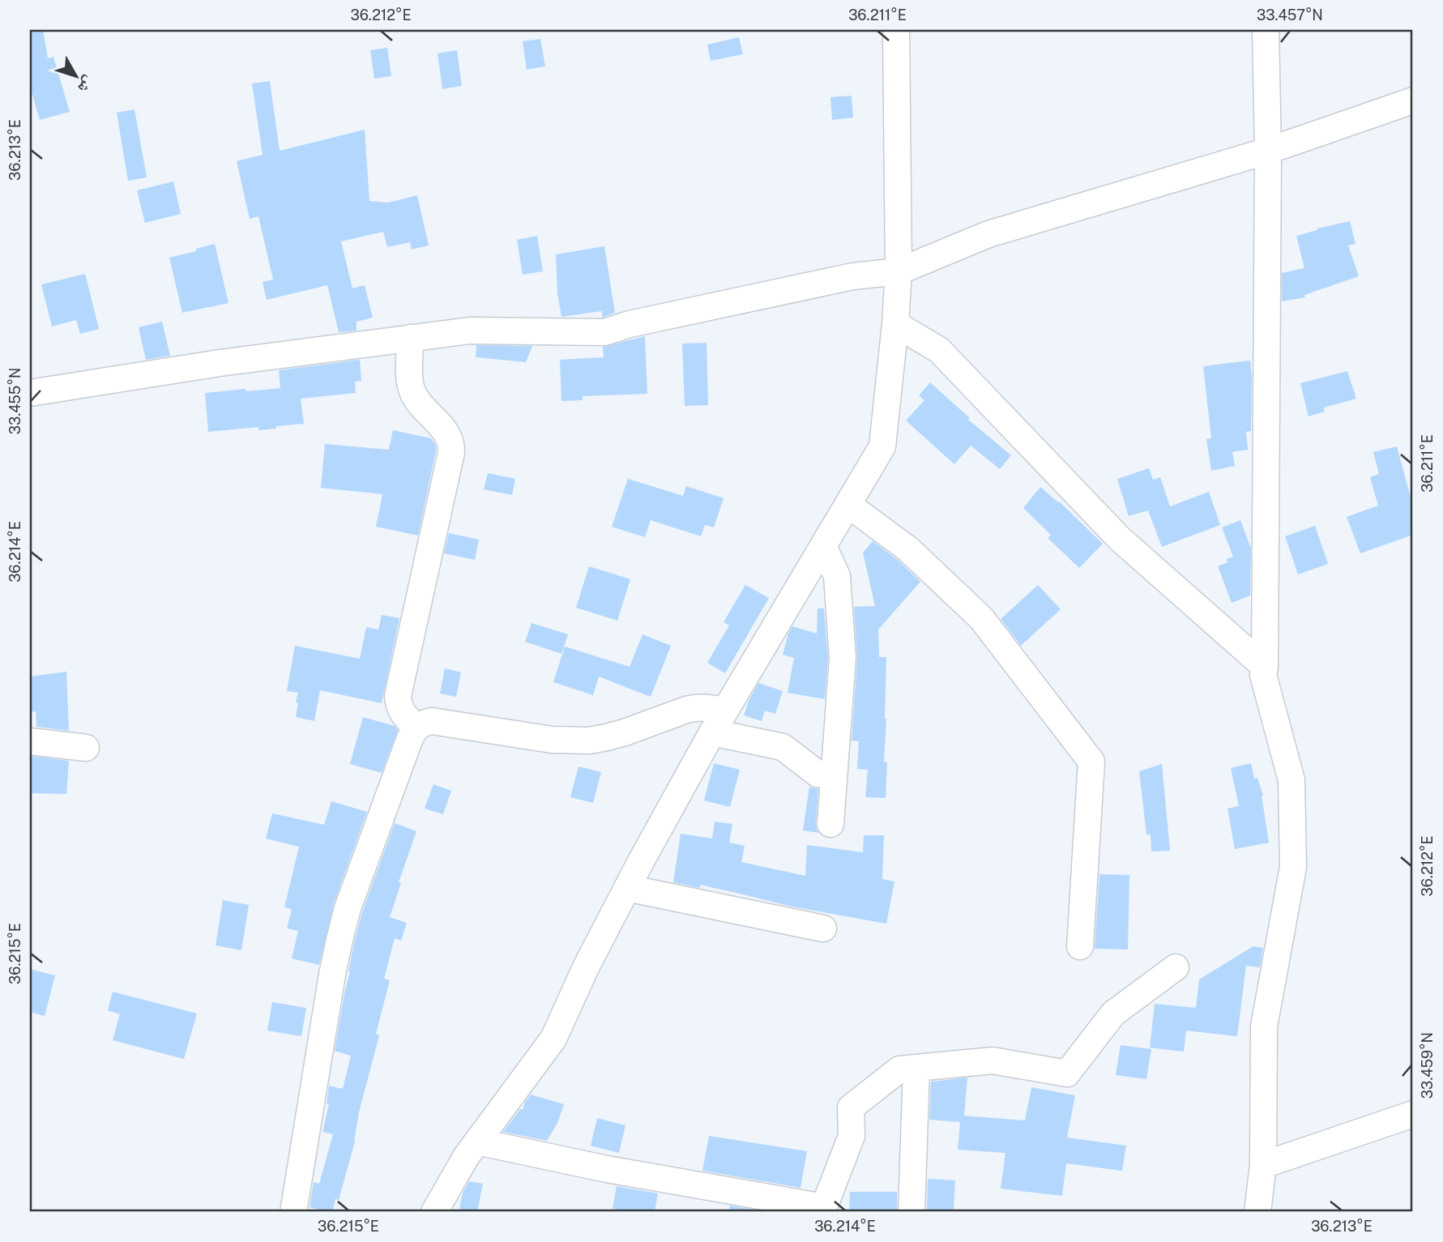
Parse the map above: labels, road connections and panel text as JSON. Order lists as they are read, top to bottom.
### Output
{
  "north": "bottom right",
  "coordinates": [
    "36.212°E",
    "36.211°E",
    "33.457°N",
    "36.213°E",
    "33.455°N",
    "36.214°E",
    "36.215°E",
    "33.459°N"
  ]
}
